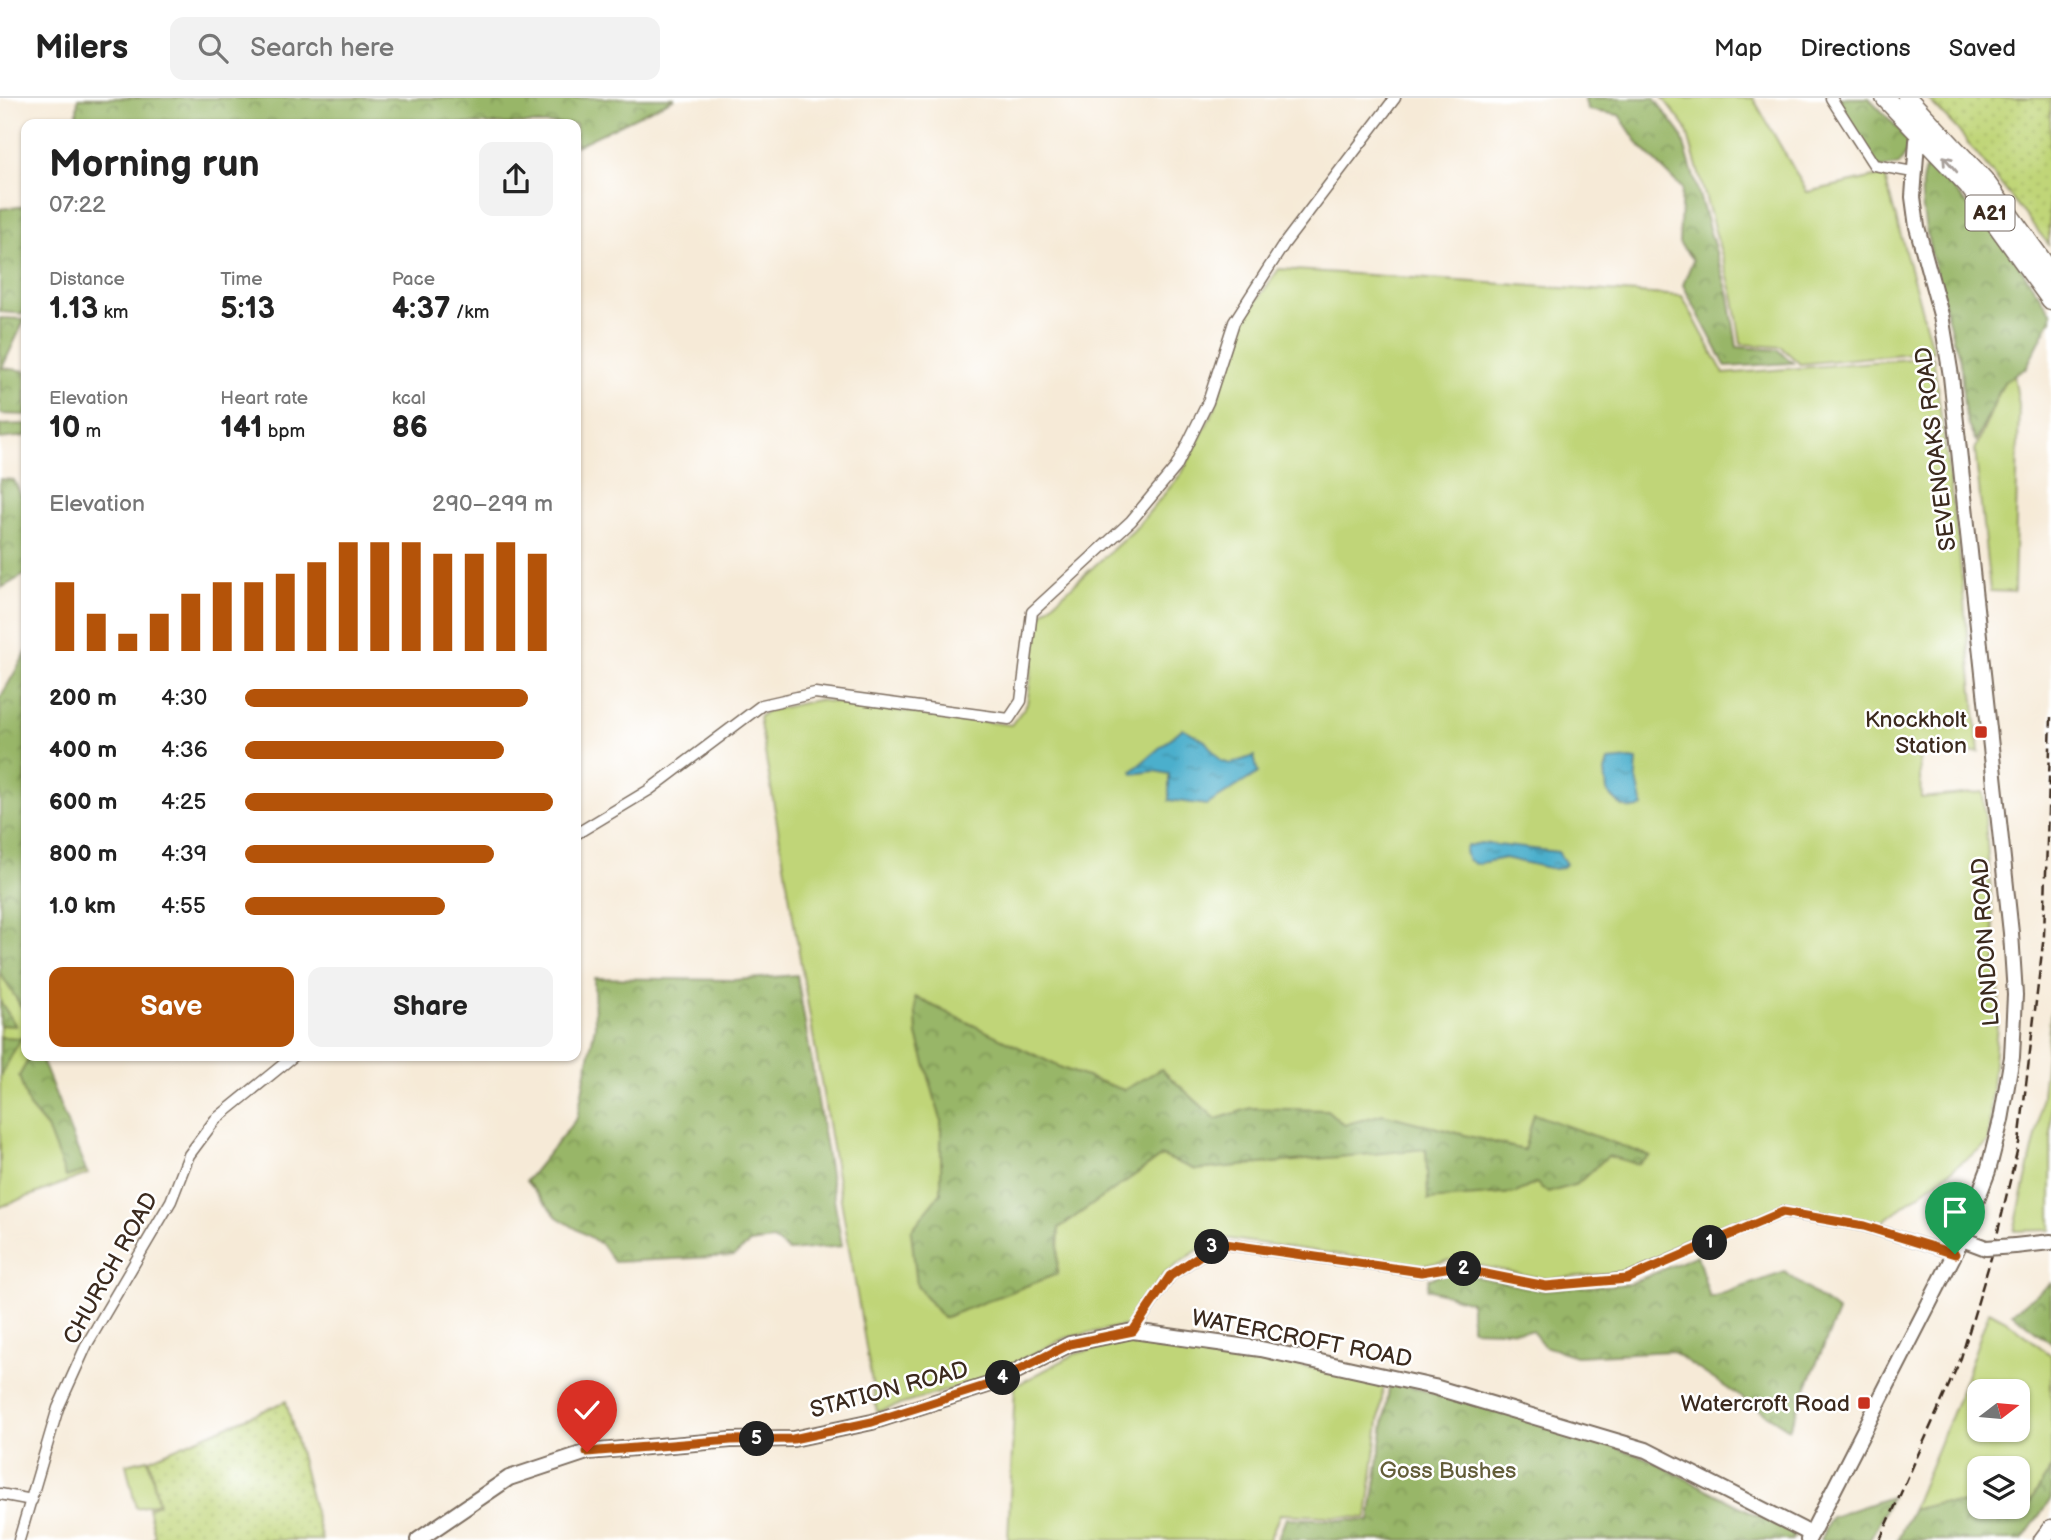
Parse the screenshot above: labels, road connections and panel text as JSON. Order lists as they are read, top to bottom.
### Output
{
  "streets": {
    "highway": ["A21"],
    "street": [
      "SEVENOAKS ROAD",
      "LONDON ROAD",
      "CHURCH ROAD",
      "WATERCROFT ROAD",
      "STATION ROAD"
    ]
  },
  "crossings": [
    ["A21", "SEVENOAKS ROAD"],
    ["SEVENOAKS ROAD", "LONDON ROAD"],
    ["LONDON ROAD", "WATERCROFT ROAD"],
    ["WATERCROFT ROAD", "STATION ROAD"]
  ],
  "parks": ["Goss Bushes"],
  "places": {
    "transit": ["Knockholt Station", "Watercroft Road"]
  },
  "north": "right",
  "page": {
    "header": "Milers",
    "search": "Search here",
    "nav": ["Map", "Directions", "Saved"],
    "heading": ["Morning run", "07:22"],
    "stats": [
      ["Distance", "1.13 km"],
      ["Time", "5:13"],
      ["Pace", "4:37 /km"],
      ["Elevation", "10 m"],
      ["Heart rate", "141 bpm"],
      ["kcal", "86"]
    ],
    "chart": ["Elevation", "290–299 m"],
    "list": [
      {
        "name": "200 m",
        "note": "4:30"
      },
      {
        "name": "400 m",
        "note": "4:36"
      },
      {
        "name": "600 m",
        "note": "4:25"
      },
      {
        "name": "800 m",
        "note": "4:39"
      },
      {
        "name": "1.0 km",
        "note": "4:55"
      }
    ],
    "buttons": ["Save", "Share"],
    "pins": [
      "1",
      "3",
      "2",
      "4",
      "5"
    ]
  }
}
